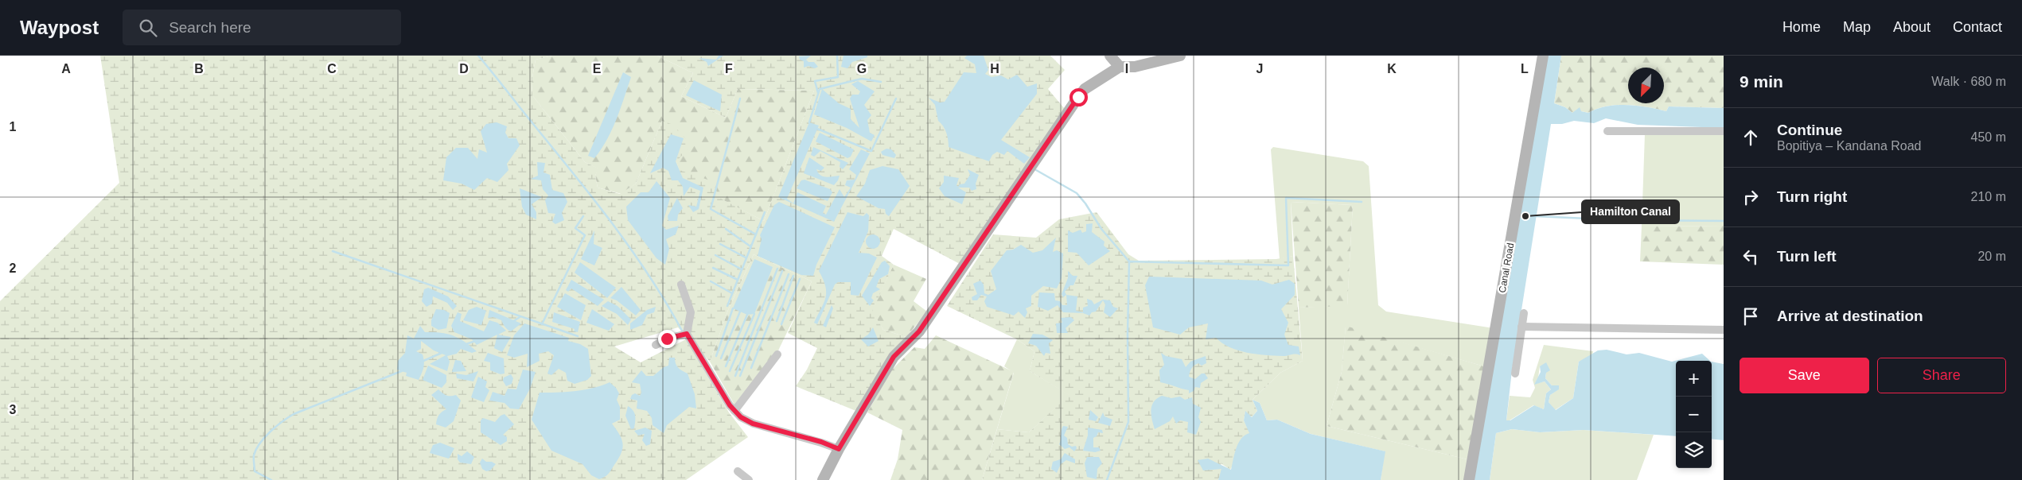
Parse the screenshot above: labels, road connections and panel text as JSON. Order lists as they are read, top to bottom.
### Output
{
  "streets": {
    "main road": ["Canal Road"]
  },
  "places": ["Hamilton Canal"],
  "north": "bottom left",
  "page": {
    "header": "Waypost",
    "search": "Search here",
    "nav": [
      "Home",
      "Map",
      "About",
      "Contact"
    ],
    "heading": ["9 min", "Walk · 680 m"],
    "list": [
      ["Continue", "Bopitiya – Kandana Road", "450 m"],
      ["Turn right", "210 m"],
      ["Turn left", "20 m"],
      "Arrive at destination"
    ],
    "buttons": ["Save", "Share"],
    "map_buttons": ["+", "−"]
  },
  "grid": {
    "columns": [
      "A",
      "B",
      "C",
      "D",
      "E",
      "F",
      "G",
      "H",
      "I",
      "J",
      "K",
      "L"
    ],
    "rows": ["1", "2", "3"]
  }
}
